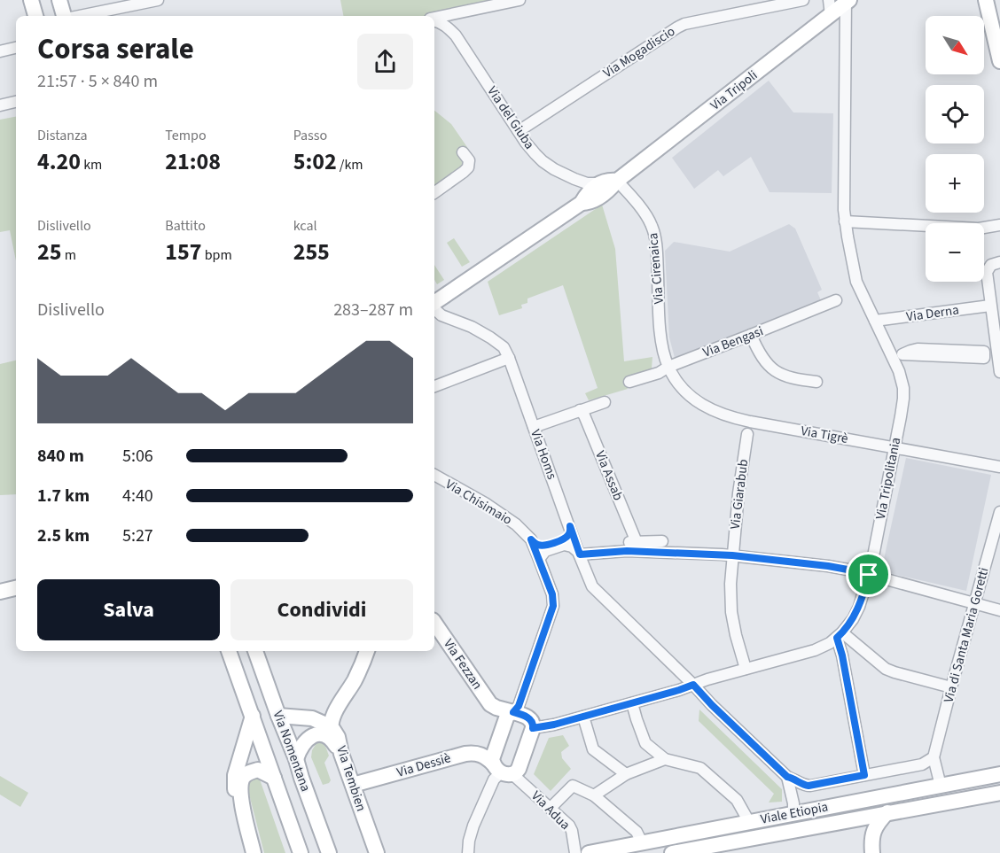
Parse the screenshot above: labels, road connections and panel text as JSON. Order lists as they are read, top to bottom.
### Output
{
  "streets": {
    "main road": [
      "Via Tripoli",
      "Via Fezzan",
      "Via Nomentana",
      "Via Dessiè",
      "Via Tembien",
      "Viale Etiopia"
    ],
    "street": [
      "Via Mogadiscio",
      "Via del Giuba",
      "Via Cirenaica",
      "Via Derna",
      "Via Bengasi",
      "Via Tigrè",
      "Via Homs",
      "Via Assab",
      "Via Tripolitania",
      "Via Giarabub",
      "Via Chisimaio",
      "Via di Santa Maria Goretti",
      "Via Adua"
    ]
  },
  "crossings": [
    ["Via Mogadiscio", "Via del Giuba"],
    ["Via Tripoli", "Via del Giuba"],
    ["Via Tripoli", "Via Cirenaica"],
    ["Via Tripoli", "Via Tripolitania"],
    ["Via Cirenaica", "Via Bengasi"],
    ["Via Cirenaica", "Via Tigrè"],
    ["Via Derna", "Via Tripolitania"],
    ["Via Bengasi", "Via Tigrè"],
    ["Via Tigrè", "Via Tripolitania"],
    ["Via Homs", "Via Tripolitania"],
    ["Via Tripolitania", "Via Giarabub"],
    ["Via Chisimaio", "Via Fezzan"],
    ["Via Dessiè", "Via Tembien"],
    ["Via Dessiè", "Via Adua"]
  ],
  "north": "bottom right",
  "page": {
    "map_buttons": ["+", "−"],
    "heading": ["Corsa serale", "21:57 · 5 × 840 m"],
    "stats": [
      ["Distanza", "4.20 km"],
      ["Tempo", "21:08"],
      ["Passo", "5:02 /km"],
      ["Dislivello", "25 m"],
      ["Battito", "157 bpm"],
      ["kcal", "255"]
    ],
    "chart": ["Dislivello", "283–287 m"],
    "list": [
      {
        "name": "840 m",
        "note": "5:06"
      },
      {
        "name": "1.7 km",
        "note": "4:40"
      },
      {
        "name": "2.5 km",
        "note": "5:27"
      }
    ],
    "buttons": ["Salva", "Condividi"]
  }
}
